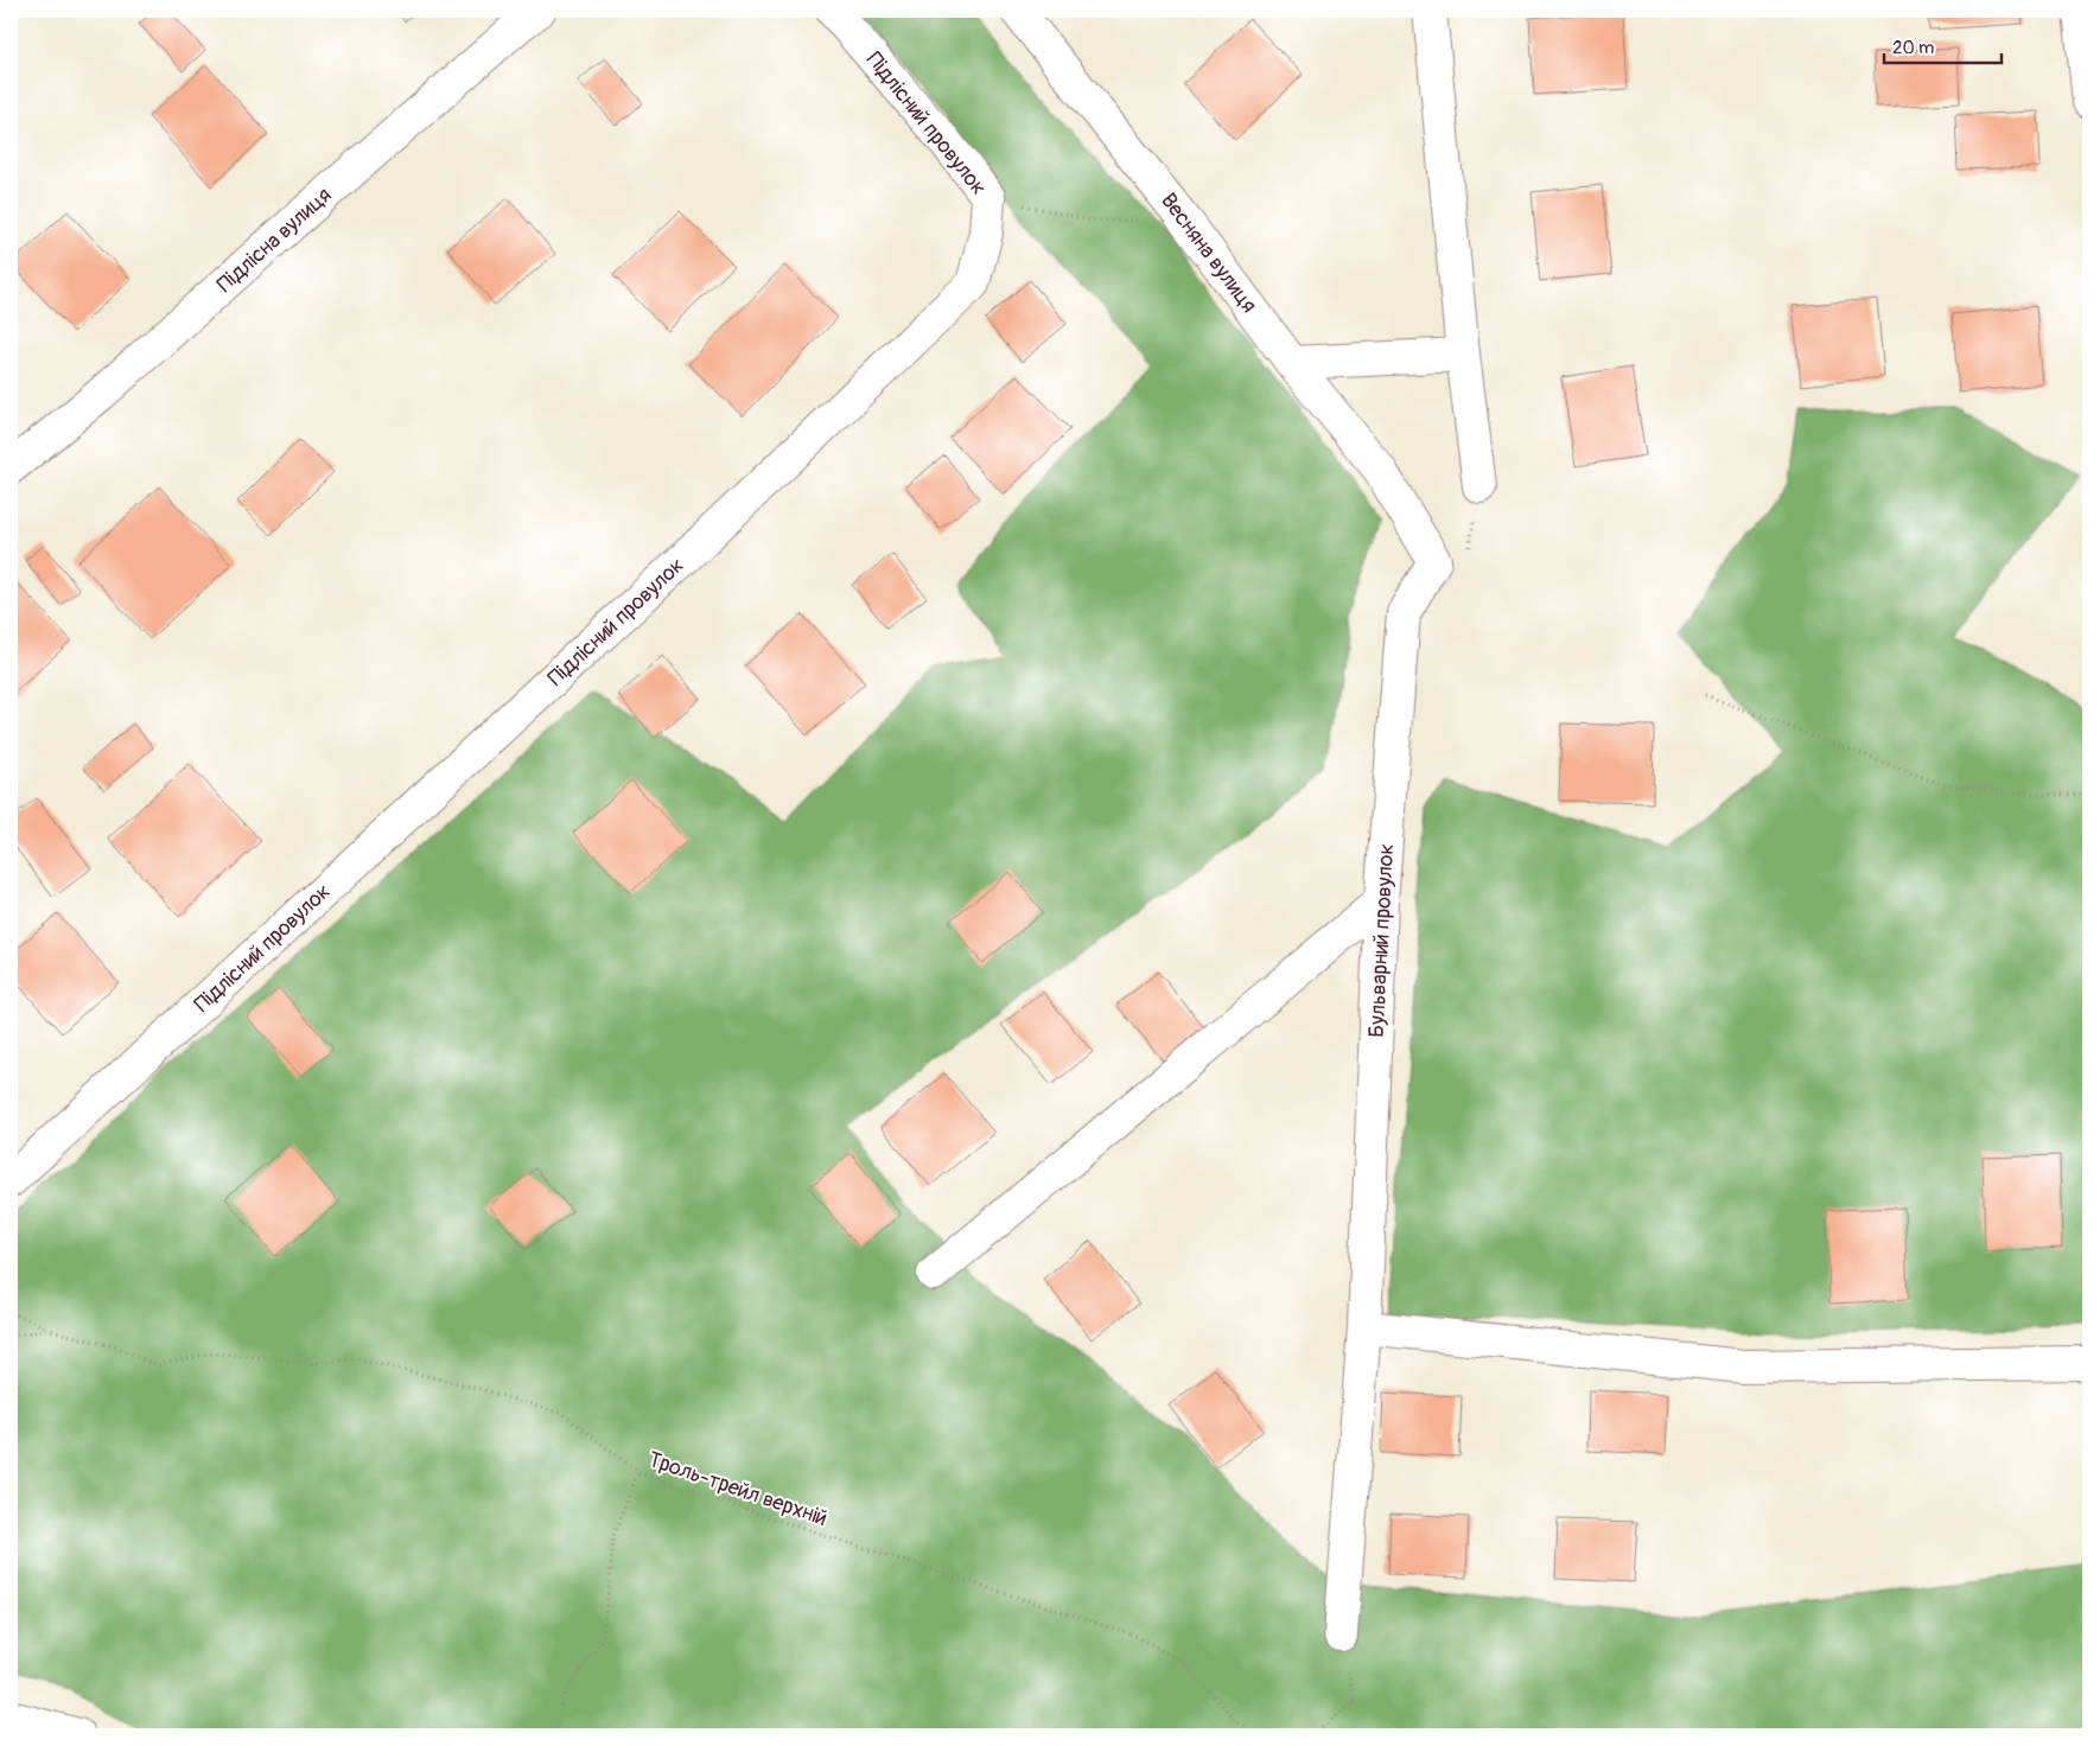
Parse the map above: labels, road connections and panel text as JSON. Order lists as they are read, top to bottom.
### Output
{
  "streets": {
    "street": [
      "Підлісний провулок",
      "Підлісна вулиця",
      "Весняна вулиця",
      "Бульварний провулок"
    ],
    "path": ["Троль-трейл верхній"]
  },
  "crossings": [
    ["Весняна вулиця", "Бульварний провулок"]
  ],
  "scale_bar": "20 m"
}
